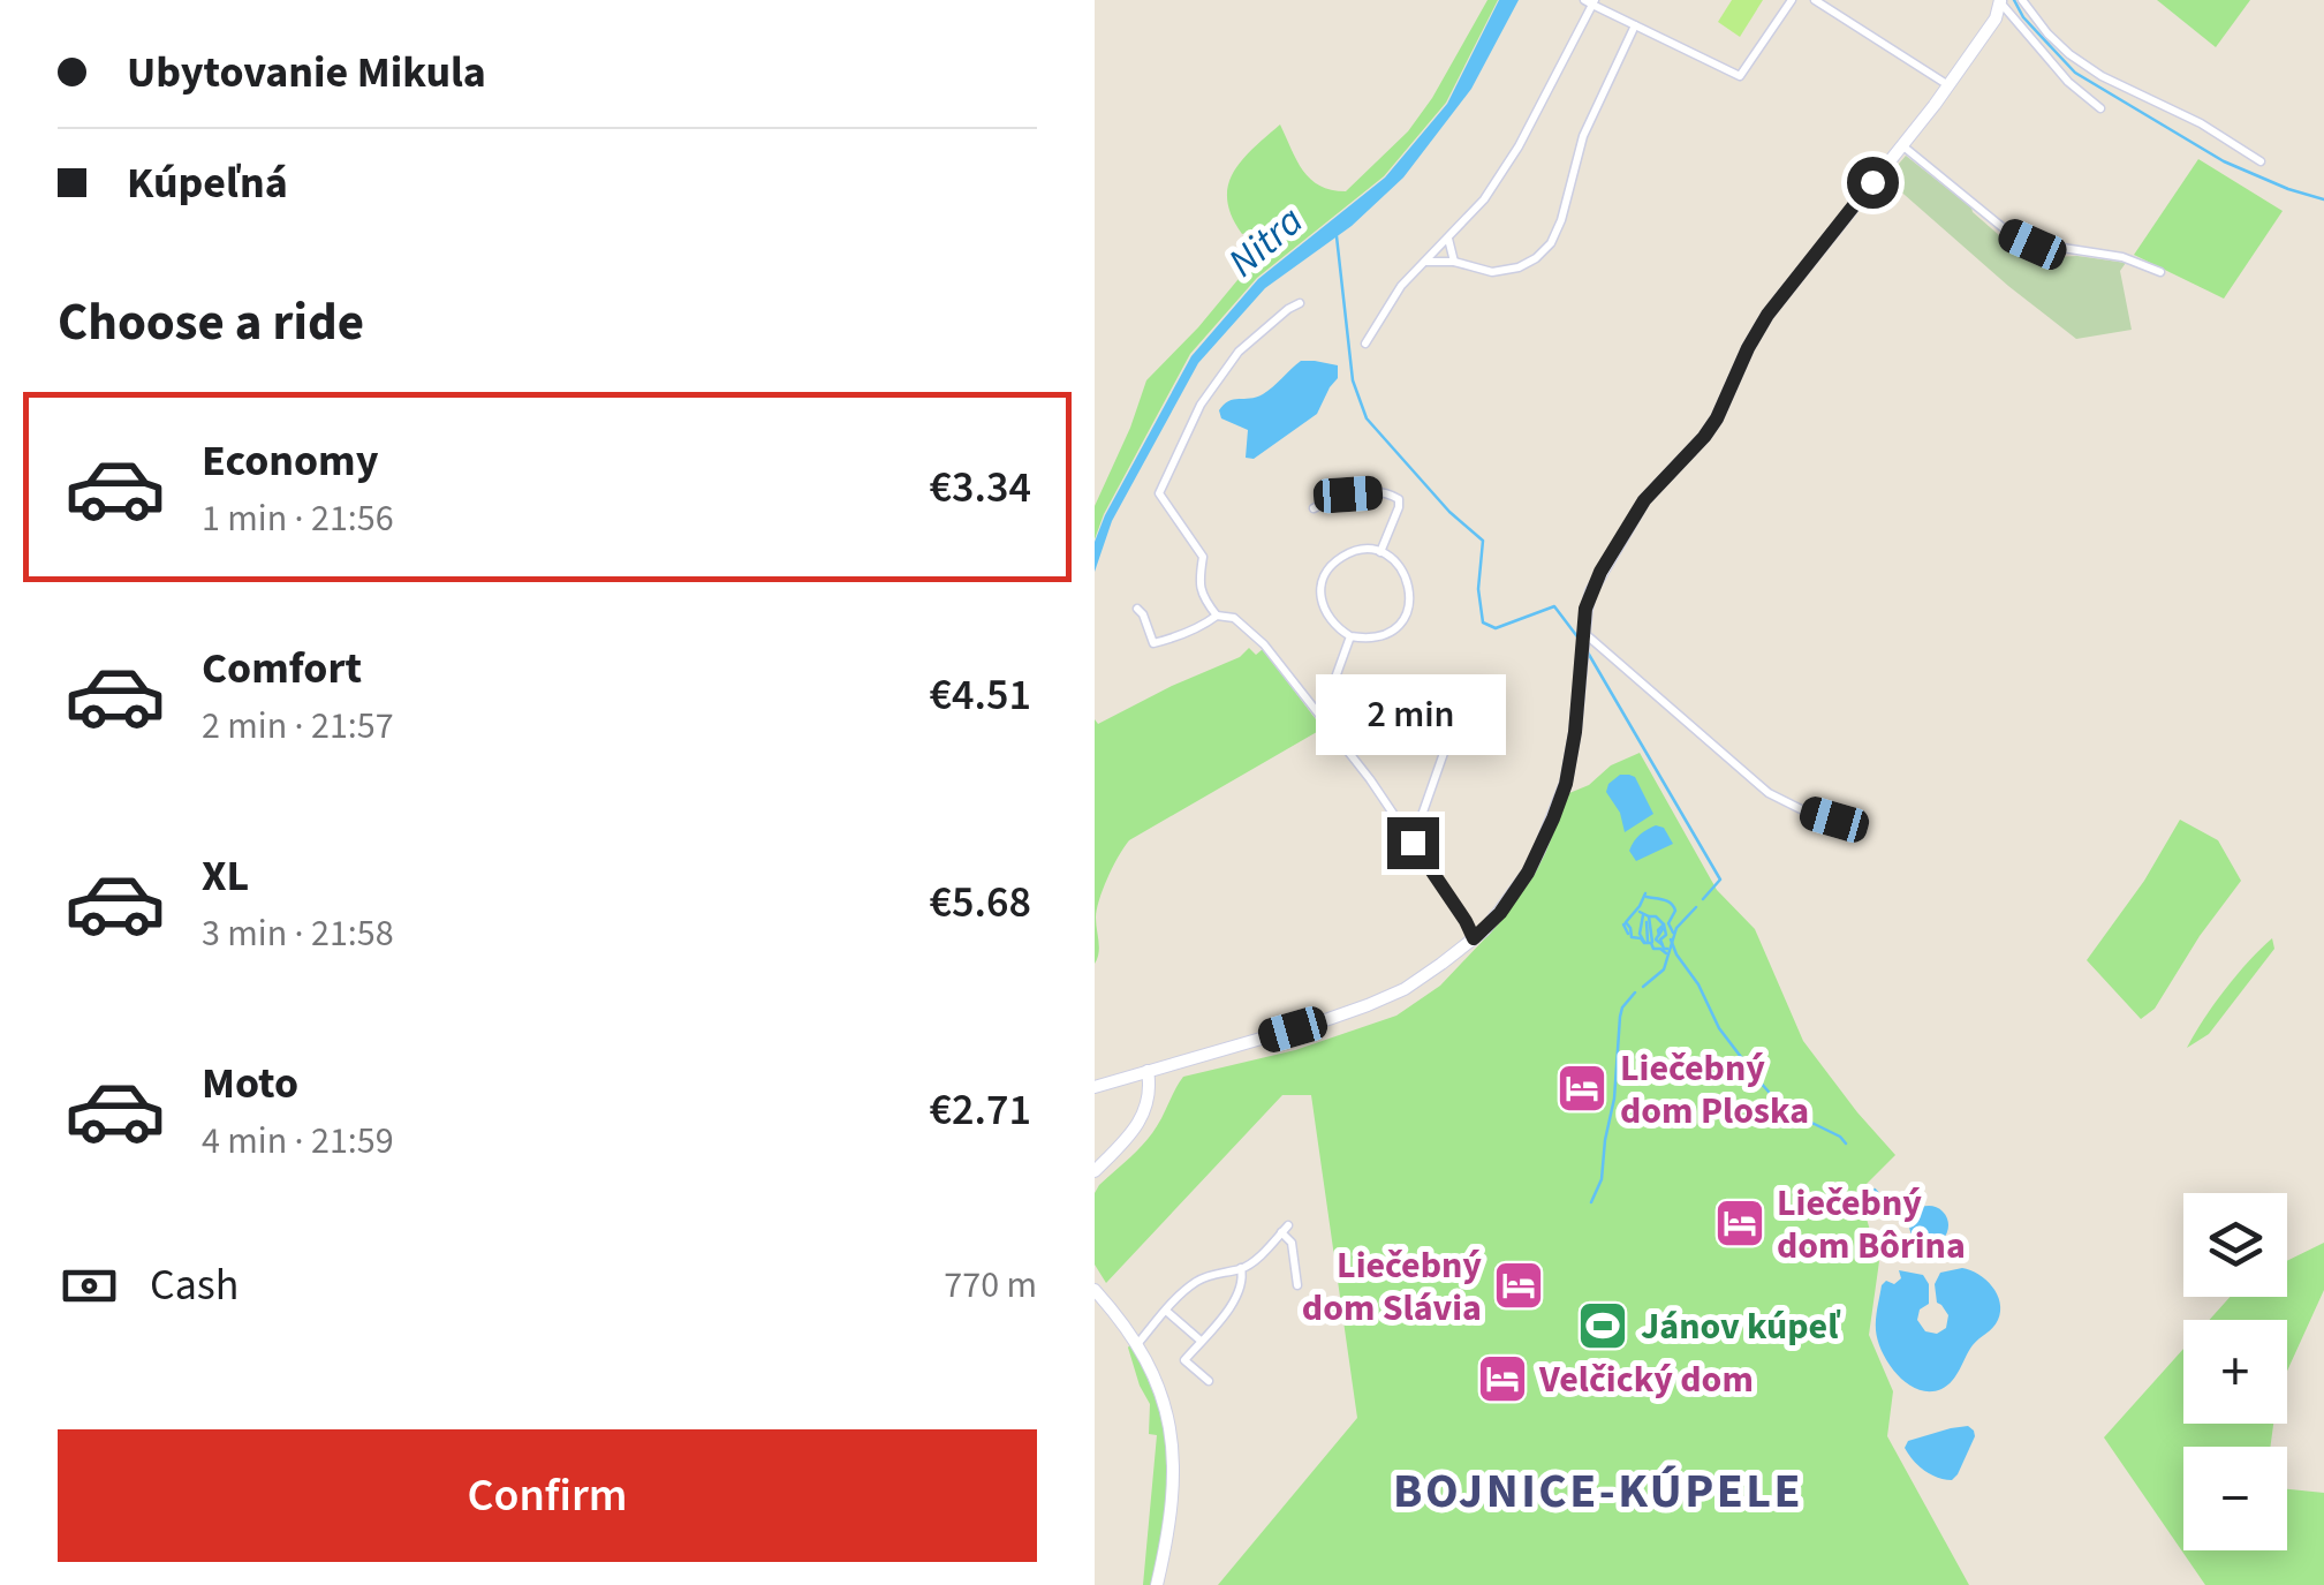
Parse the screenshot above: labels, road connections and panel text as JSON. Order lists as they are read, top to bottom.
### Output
{
  "districts": ["BOJNICE-KÚPELE"],
  "water": ["Nitra"],
  "places": {
    "hotel": [
      "Liečebný dom Ploska",
      "Liečebný dom Bôrina",
      "Liečebný dom Slávia",
      "Velčický dom"
    ],
    "sports": ["Jánov kúpeľ"]
  },
  "page": {
    "banner": ["Ubytovanie Mikula", "Kúpeľná"],
    "heading": "Choose a ride",
    "list": [
      {
        "name": "Economy",
        "note": "1 min · 21:56",
        "value": "€3.34"
      },
      {
        "name": "Comfort",
        "note": "2 min · 21:57",
        "value": "€4.51"
      },
      {
        "name": "XL",
        "note": "3 min · 21:58",
        "value": "€5.68"
      },
      {
        "name": "Moto",
        "note": "4 min · 21:59",
        "value": "€2.71"
      }
    ],
    "bubble": "2 min",
    "map_buttons": ["+", "−"],
    "pay": ["Cash", "770 m"],
    "buttons": "Confirm"
  }
}
